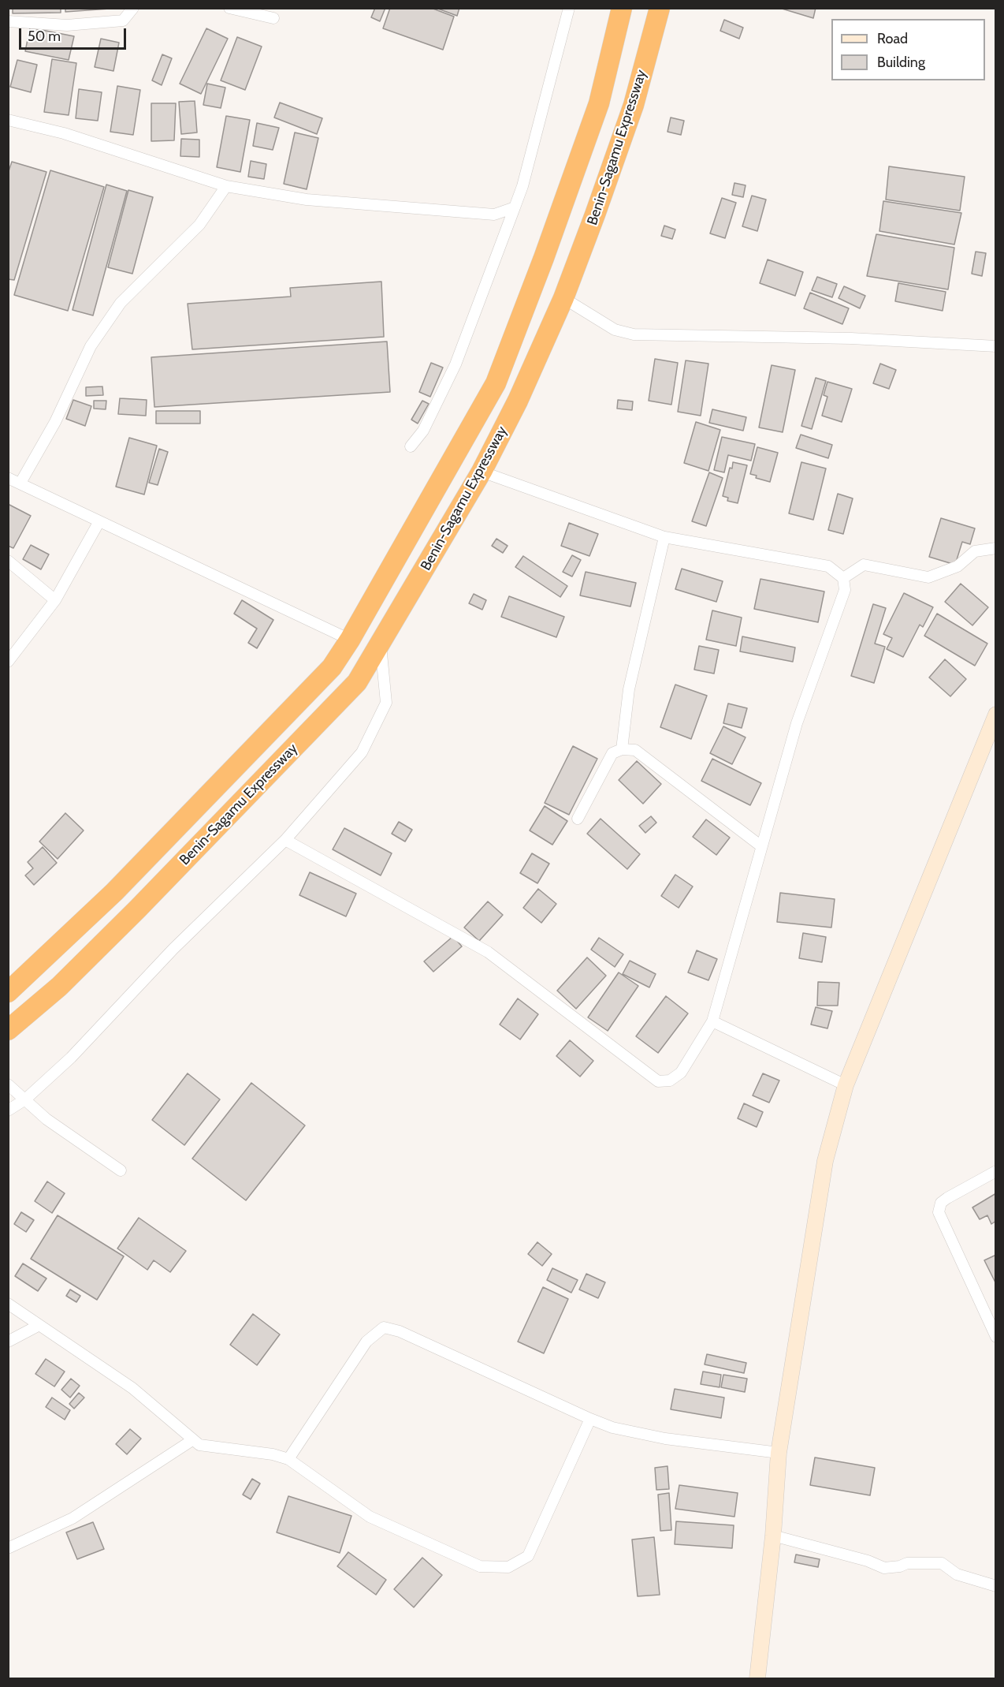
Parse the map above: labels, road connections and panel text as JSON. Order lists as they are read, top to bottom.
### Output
{
  "streets": {
    "highway": ["Benin-Sagamu Expressway"]
  },
  "legend": ["Road", "Building"],
  "scale_bar": "50 m"
}
